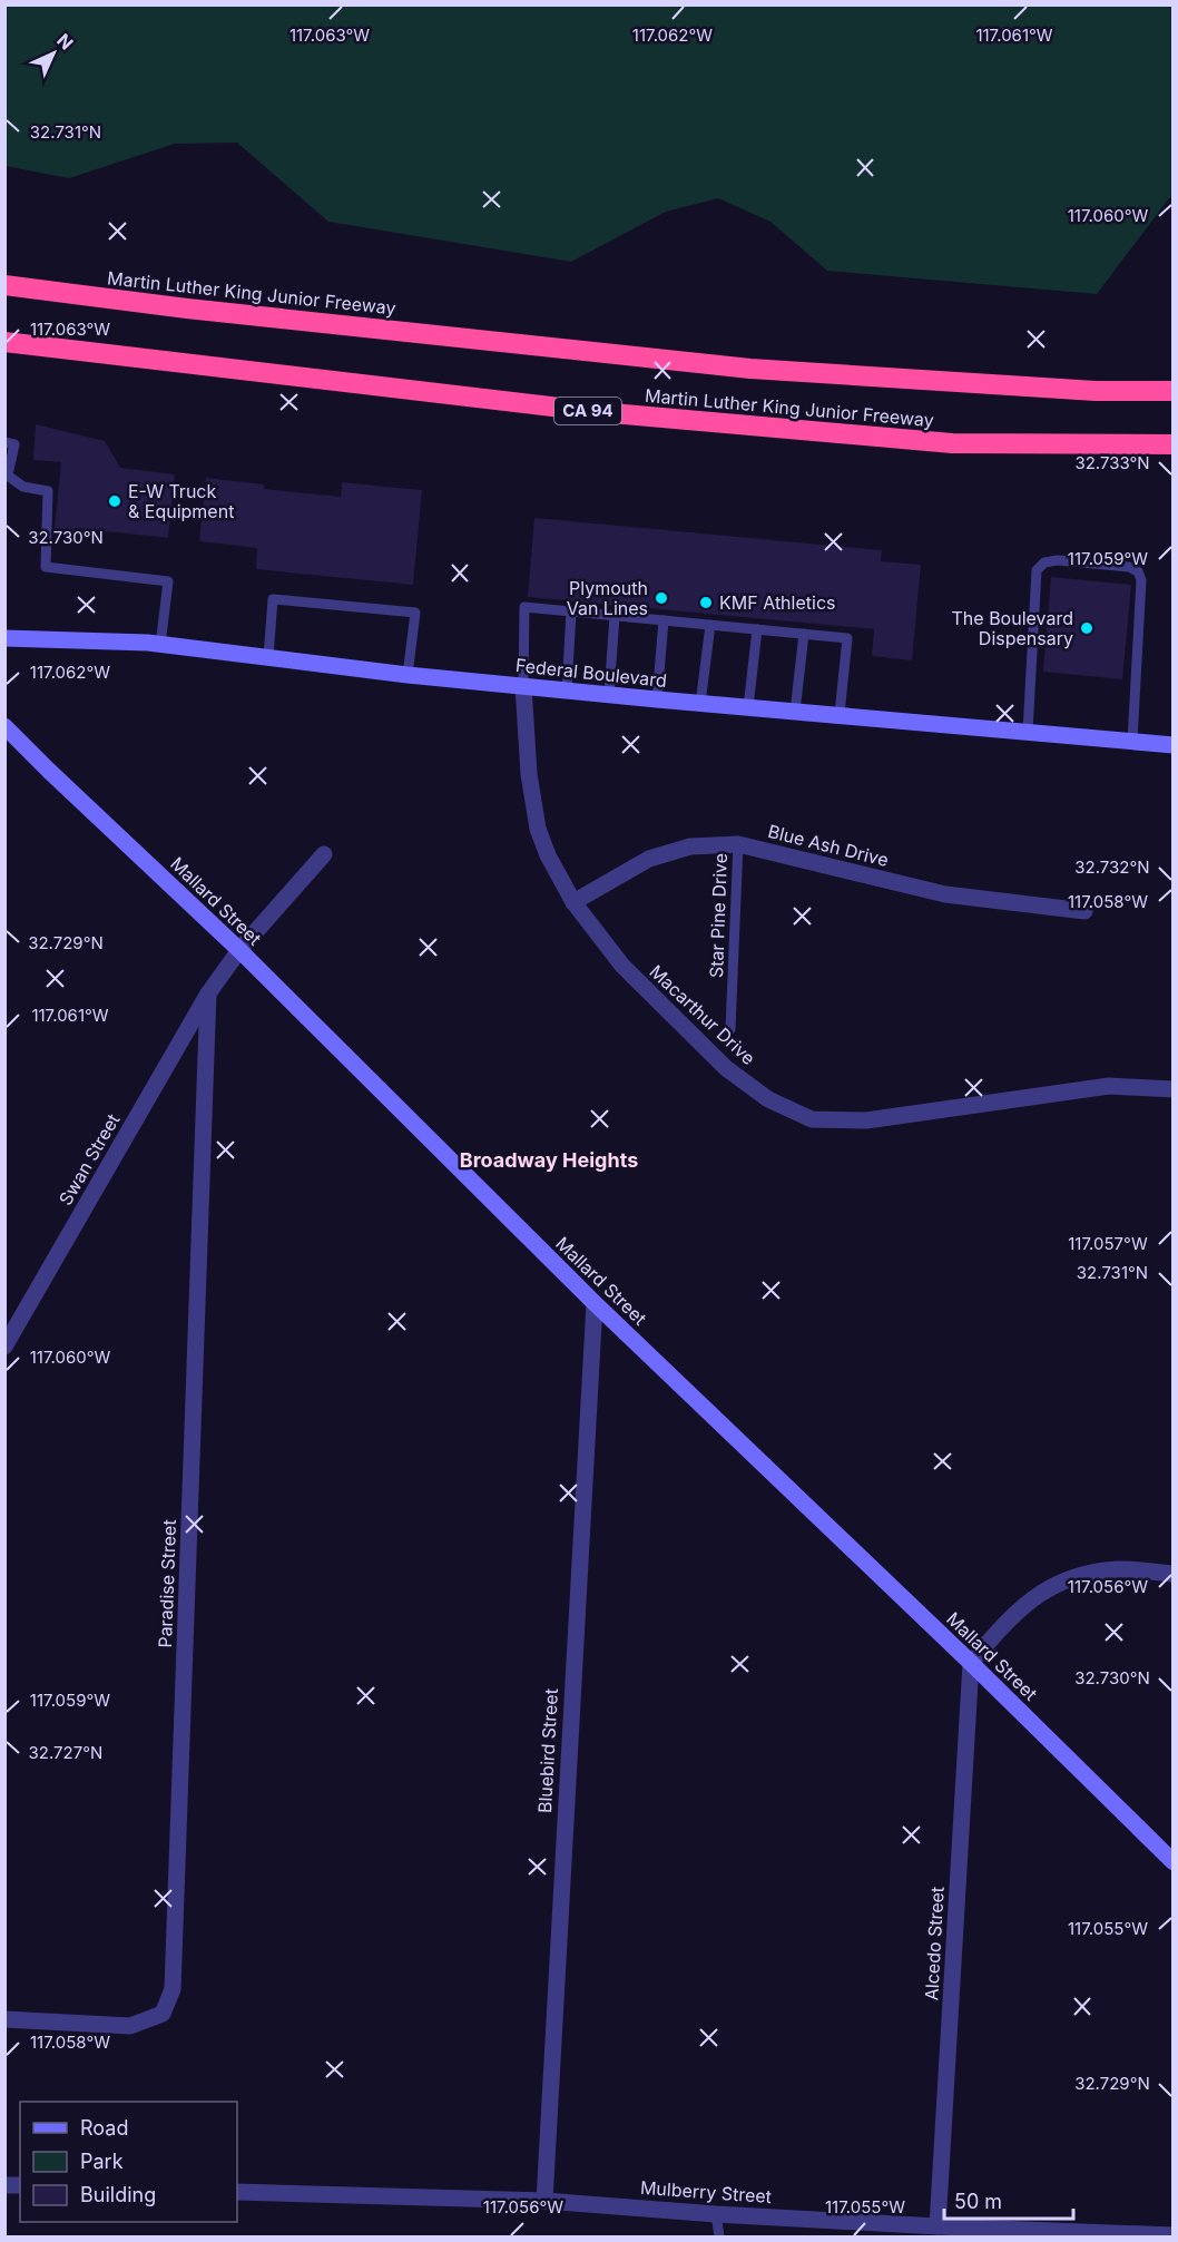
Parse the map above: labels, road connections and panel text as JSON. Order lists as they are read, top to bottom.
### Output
{
  "streets": {
    "highway": ["Martin Luther King Junior Freeway", "CA 94"],
    "street": [
      "Federal Boulevard",
      "Blue Ash Drive",
      "Mallard Street",
      "Macarthur Drive",
      "Swan Street",
      "Paradise Street",
      "Bluebird Street",
      "Alcedo Street",
      "Mulberry Street"
    ],
    "lane": ["Star Pine Drive"]
  },
  "crossings": [
    ["Federal Boulevard", "Macarthur Drive"],
    ["Blue Ash Drive", "Star Pine Drive"],
    ["Blue Ash Drive", "Macarthur Drive"],
    ["Mallard Street", "Swan Street"],
    ["Mallard Street", "Bluebird Street"],
    ["Mallard Street", "Alcedo Street"],
    ["Swan Street", "Paradise Street"],
    ["Bluebird Street", "Mulberry Street"],
    ["Alcedo Street", "Mulberry Street"]
  ],
  "districts": ["Broadway Heights"],
  "places": [
    "E-W Truck & Equipment",
    "Plymouth Van Lines",
    "KMF Athletics",
    "The Boulevard Dispensary"
  ],
  "legend": ["Road", "Park", "Building"],
  "scale_bar": "50 m",
  "north": "top right",
  "coordinates": [
    "117.063°W",
    "117.062°W",
    "117.061°W",
    "32.731°N",
    "117.060°W",
    "32.733°N",
    "32.730°N",
    "117.059°W",
    "32.732°N",
    "117.058°W",
    "32.729°N",
    "117.057°W",
    "117.056°W",
    "32.727°N",
    "117.055°W"
  ]
}
